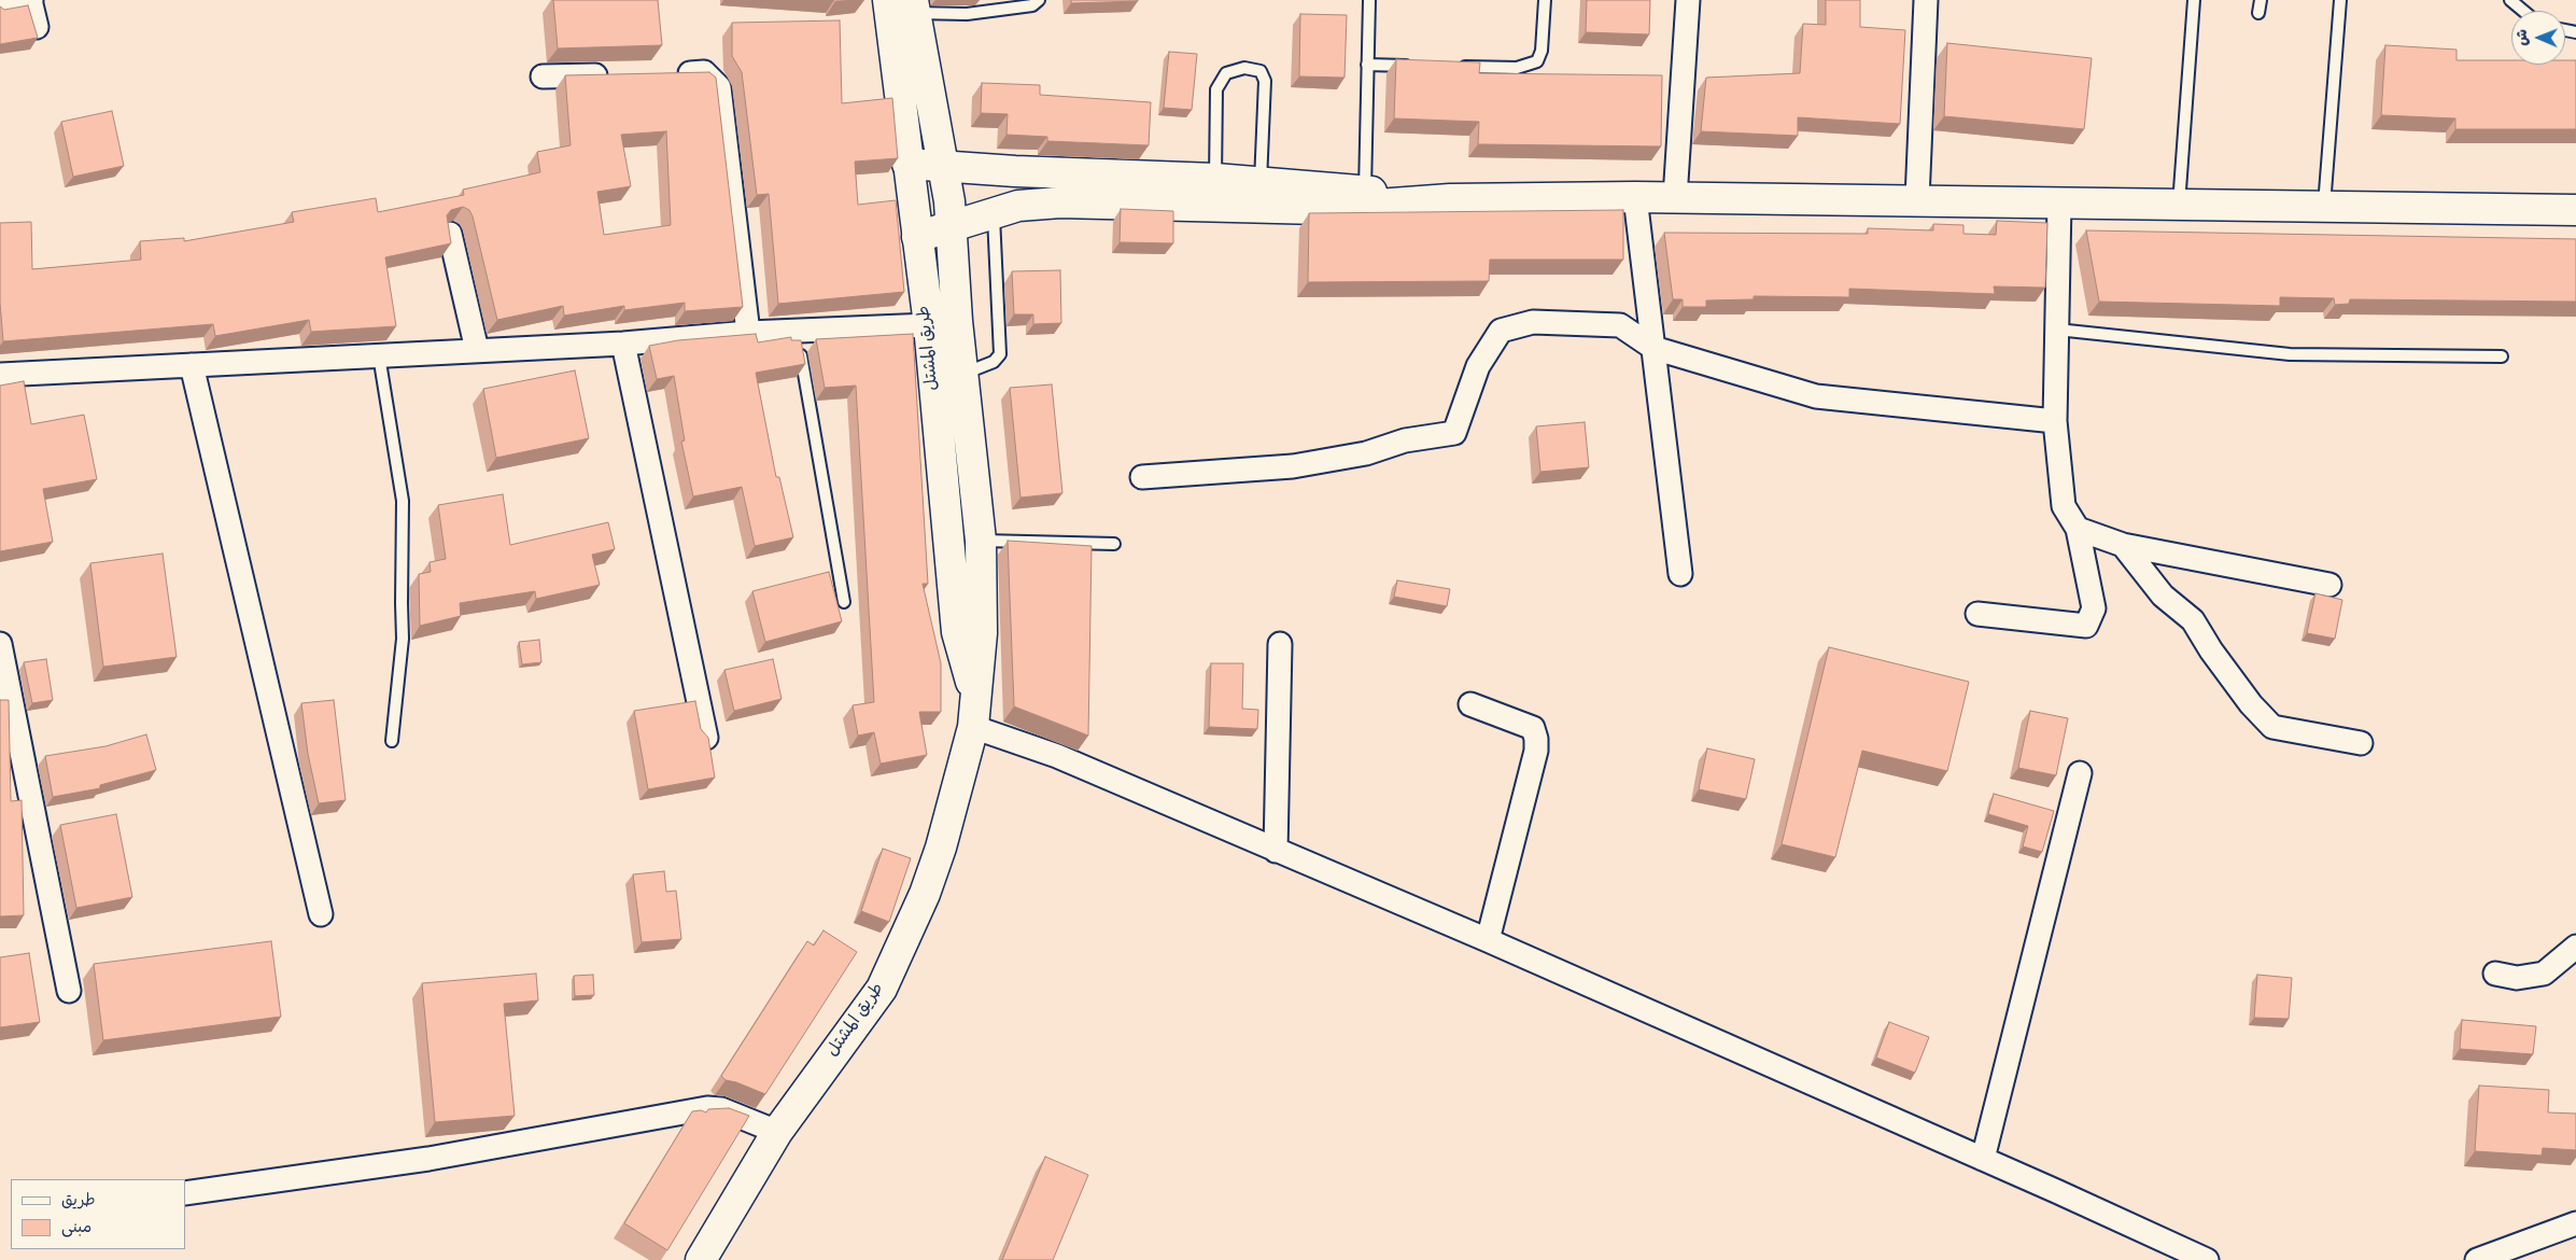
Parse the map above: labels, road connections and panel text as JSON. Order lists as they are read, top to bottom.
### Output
{
  "streets": {
    "main road": ["طريق المشتل"]
  },
  "legend": ["طريق", "مبنى"],
  "north": "left"
}
